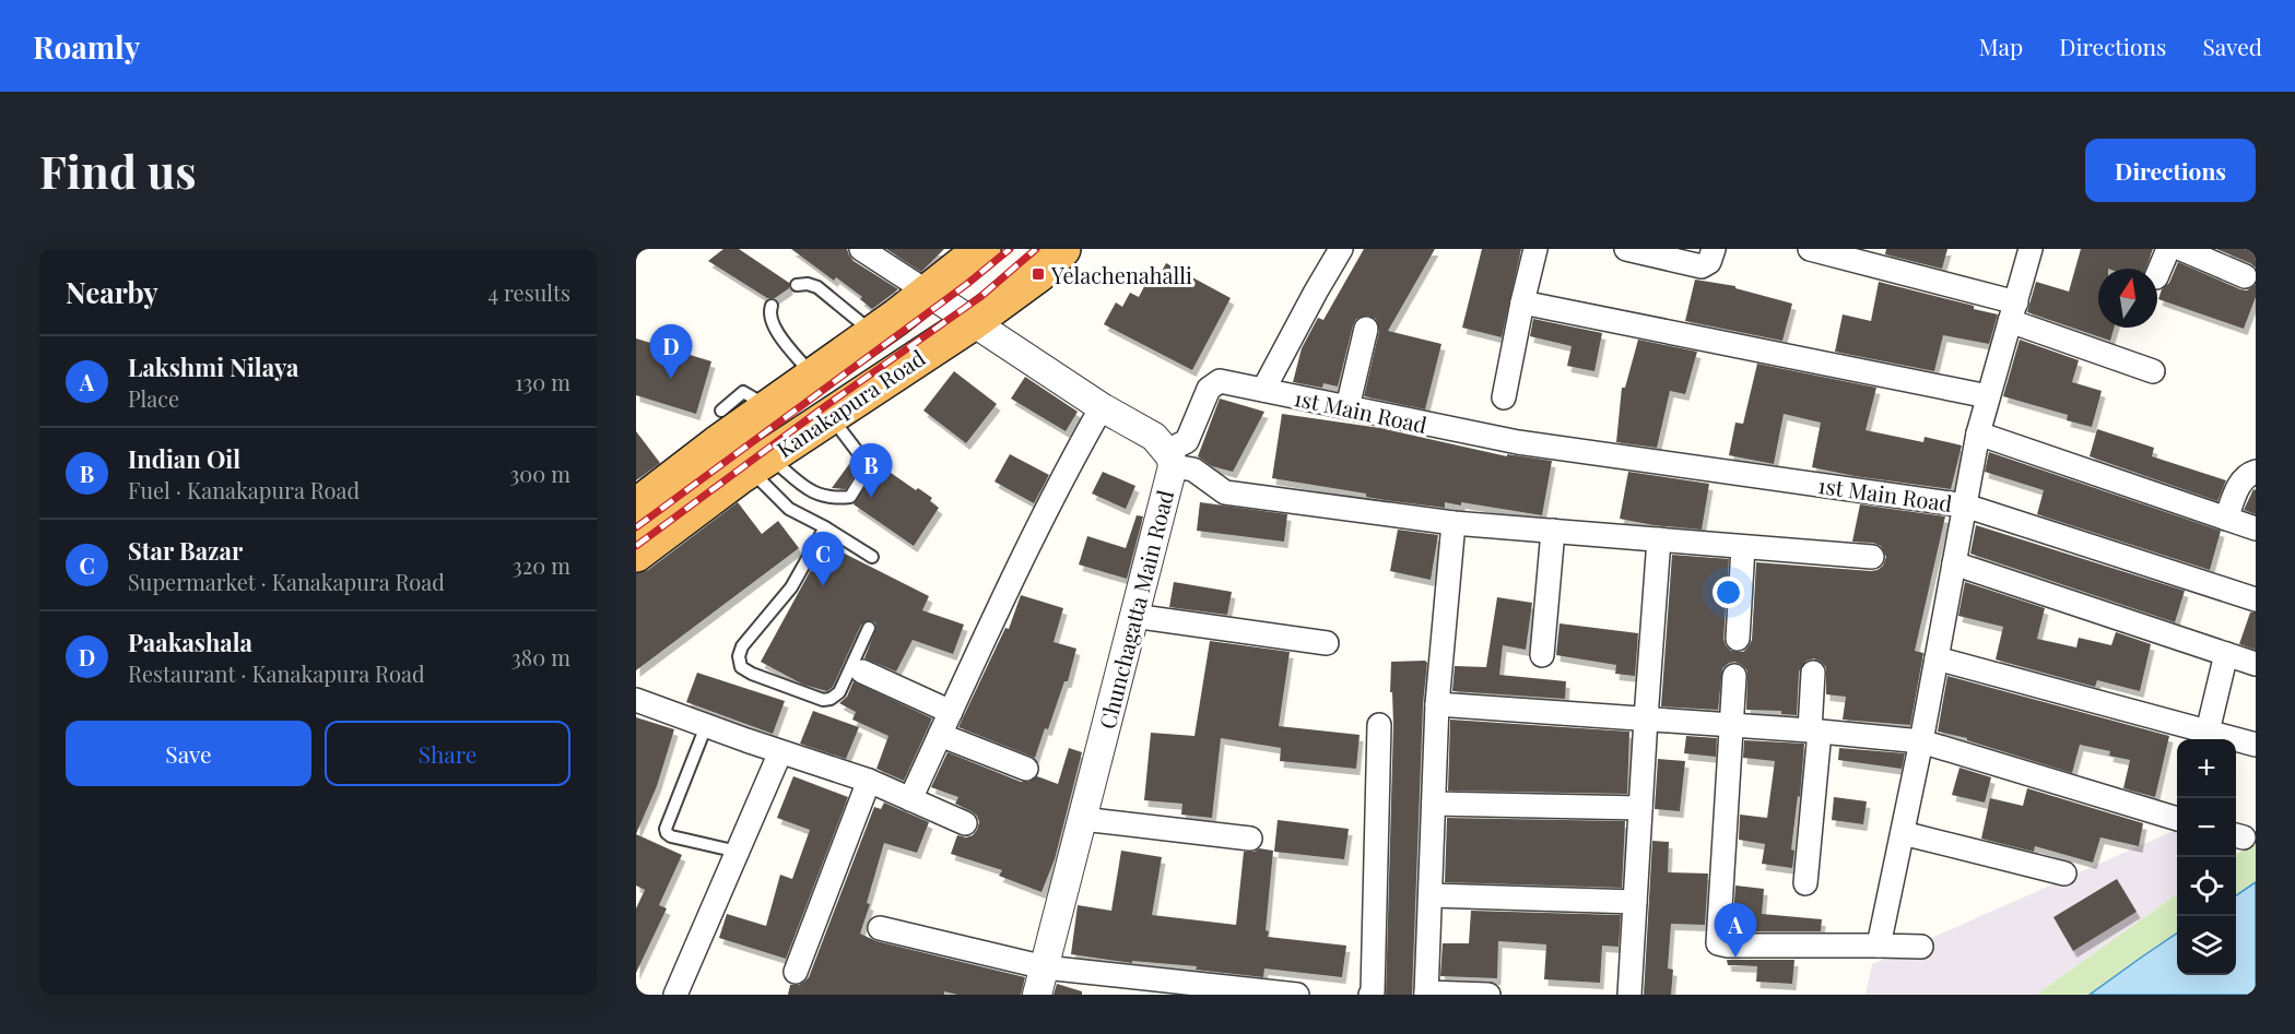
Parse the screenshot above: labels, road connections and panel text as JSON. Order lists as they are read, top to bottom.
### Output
{
  "streets": {
    "highway": ["Kanakapura Road"],
    "street": ["1st Main Road", "Chunchagatta Main Road"]
  },
  "crossings": [
    ["1st Main Road", "Chunchagatta Main Road"]
  ],
  "places": {
    "transit": ["Yelachenahalli"]
  },
  "north": "top",
  "page": {
    "header": "Roamly",
    "nav": ["Map", "Directions", "Saved"],
    "buttons": [
      "Directions",
      ["Save", "Share"]
    ],
    "title": "Find us",
    "heading": ["Nearby", "4 results"],
    "pins": [
      "D",
      "B",
      "C",
      "A"
    ],
    "list": [
      {
        "mark": "A",
        "name": "Lakshmi Nilaya",
        "note": "Place",
        "value": "130 m"
      },
      {
        "mark": "B",
        "name": "Indian Oil",
        "note": "Fuel · Kanakapura Road",
        "value": "300 m"
      },
      {
        "mark": "C",
        "name": "Star Bazar",
        "note": "Supermarket · Kanakapura Road",
        "value": "320 m"
      },
      {
        "mark": "D",
        "name": "Paakashala",
        "note": "Restaurant · Kanakapura Road",
        "value": "380 m"
      }
    ],
    "map_buttons": ["+", "−"]
  }
}
